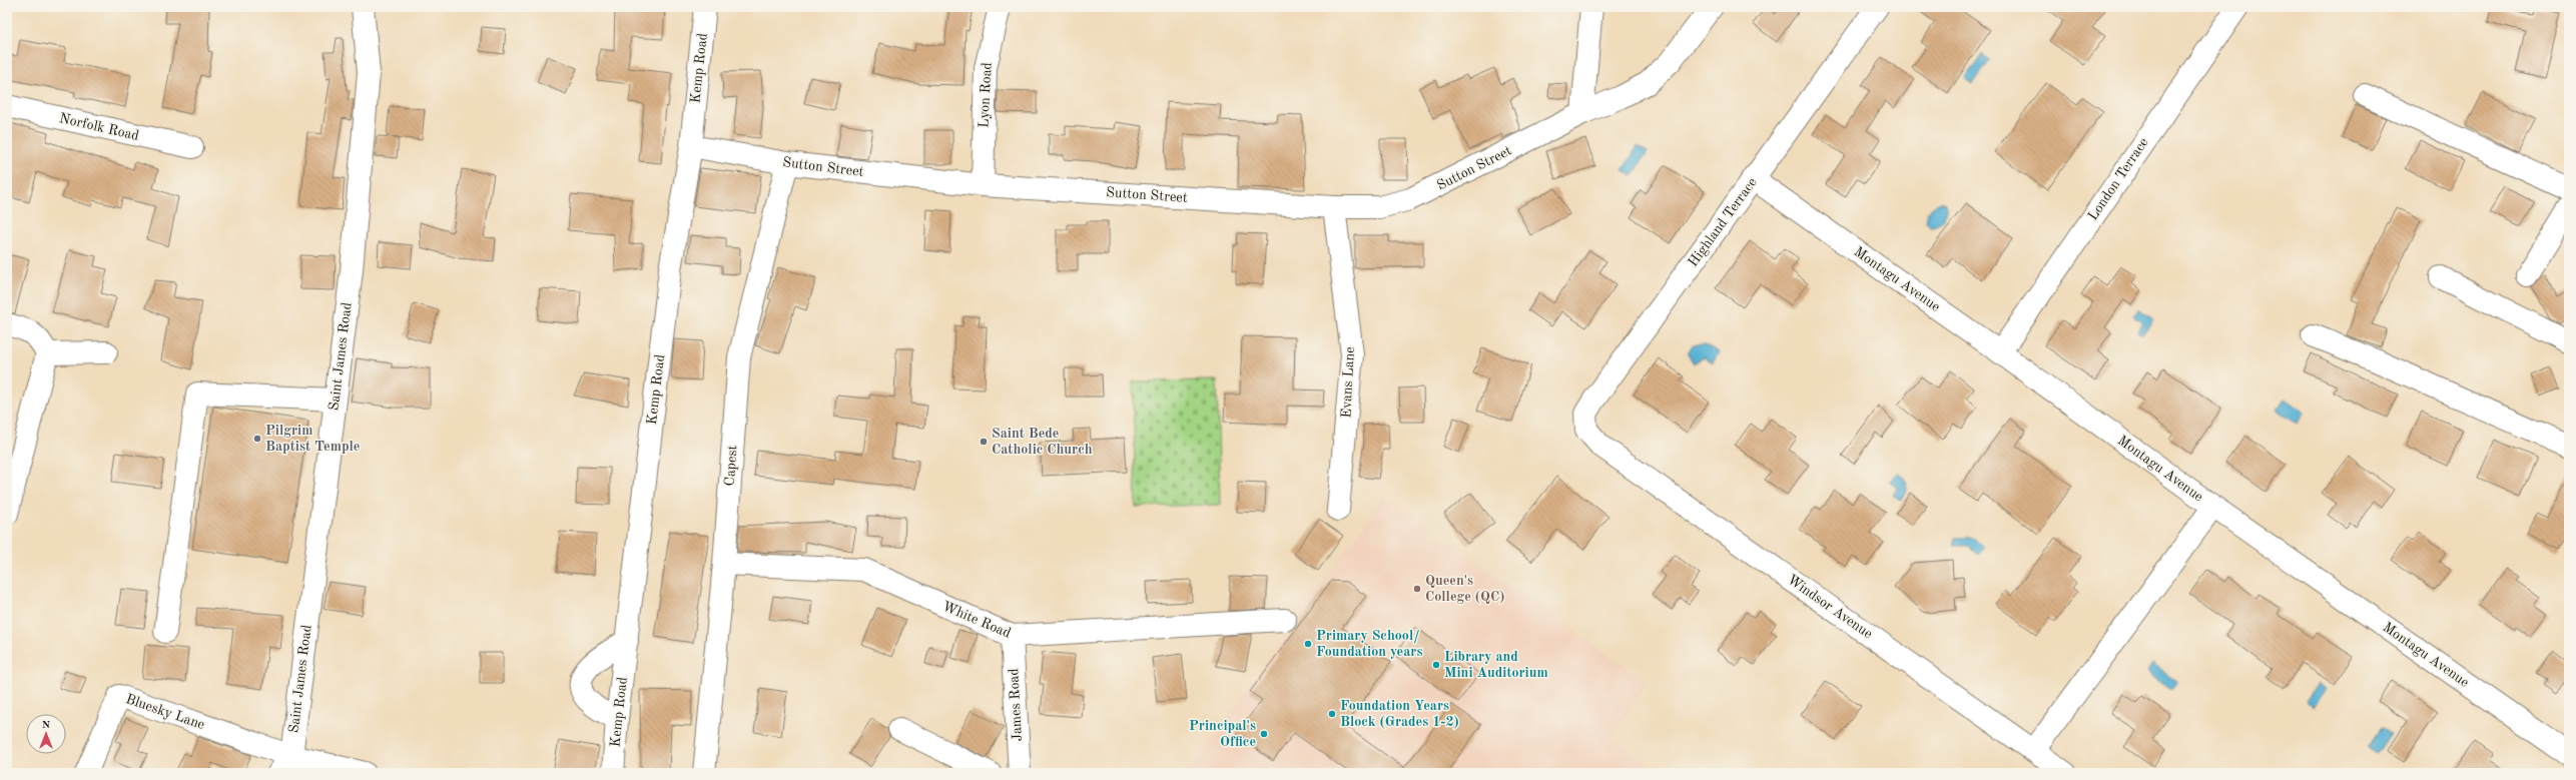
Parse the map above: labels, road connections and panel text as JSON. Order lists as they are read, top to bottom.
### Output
{
  "streets": {
    "street": [
      "Kemp Road",
      "Lyon Road",
      "Norfolk Road",
      "Sutton Street",
      "London Terrace",
      "Highland Terrace",
      "Montagu Avenue",
      "Saint James Road",
      "Evans Lane",
      "Capest",
      "Windsor Avenue",
      "White Road",
      "James Road",
      "Bluesky Lane"
    ]
  },
  "crossings": [
    ["Kemp Road", "Sutton Street"],
    ["Lyon Road", "Sutton Street"],
    ["Sutton Street", "Evans Lane"],
    ["Sutton Street", "Capest"],
    ["London Terrace", "Montagu Avenue"],
    ["Highland Terrace", "Montagu Avenue"],
    ["Highland Terrace", "Windsor Avenue"],
    ["Saint James Road", "Bluesky Lane"],
    ["Capest", "White Road"],
    ["White Road", "James Road"]
  ],
  "places": [
    "Pilgrim Baptist Temple",
    "Saint Bede Catholic Church",
    "Queen's College (QC)",
    "Primary School/ Foundation years",
    "Library and Mini Auditorium",
    "Foundation Years Block (Grades 1-2)",
    "Principal's Office"
  ],
  "north": "top"
}
